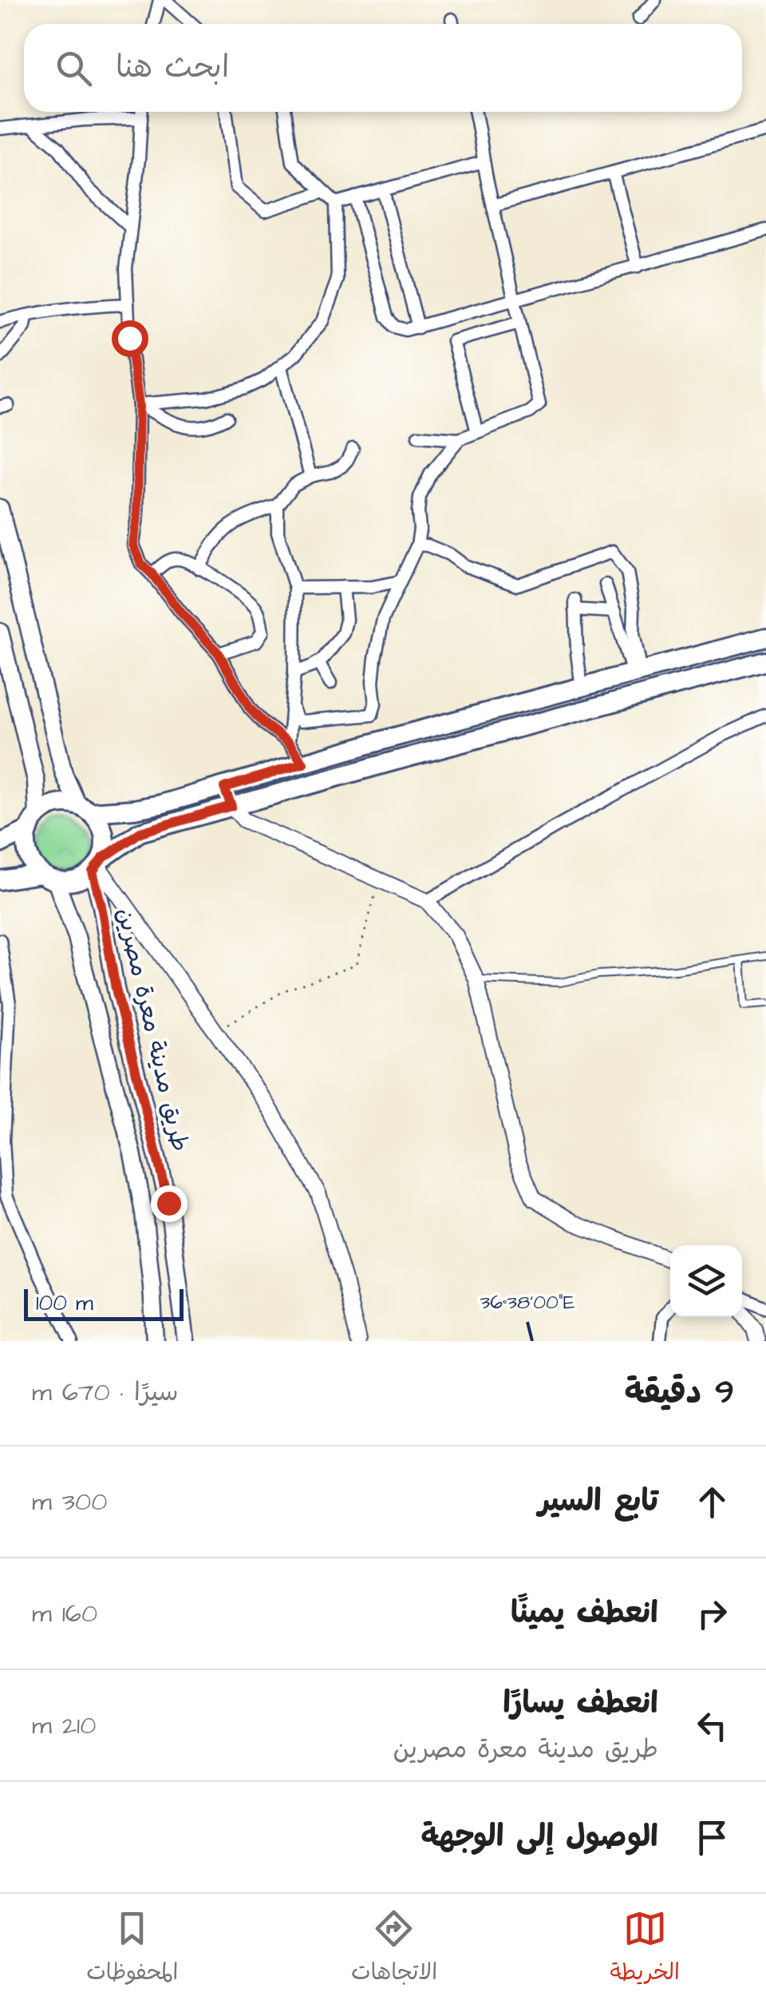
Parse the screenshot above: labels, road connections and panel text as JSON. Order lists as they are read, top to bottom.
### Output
{
  "streets": {
    "main road": ["طريق مدينة معرة مصرين"]
  },
  "scale_bar": "100 m",
  "page": {
    "search": "ابحث هنا",
    "scale": "100 m",
    "heading": ["9 دقيقة", "سيرًا · 670 m"],
    "list": [
      ["تابع السير", "300 m"],
      ["انعطف يمينًا", "160 m"],
      ["انعطف يسارًا", "طريق مدينة معرة مصرين", "210 m"],
      "الوصول إلى الوجهة"
    ],
    "nav": ["الخريطة", "الاتجاهات", "المحفوظات"]
  },
  "coordinates": ["36°38'00\"E"]
}
